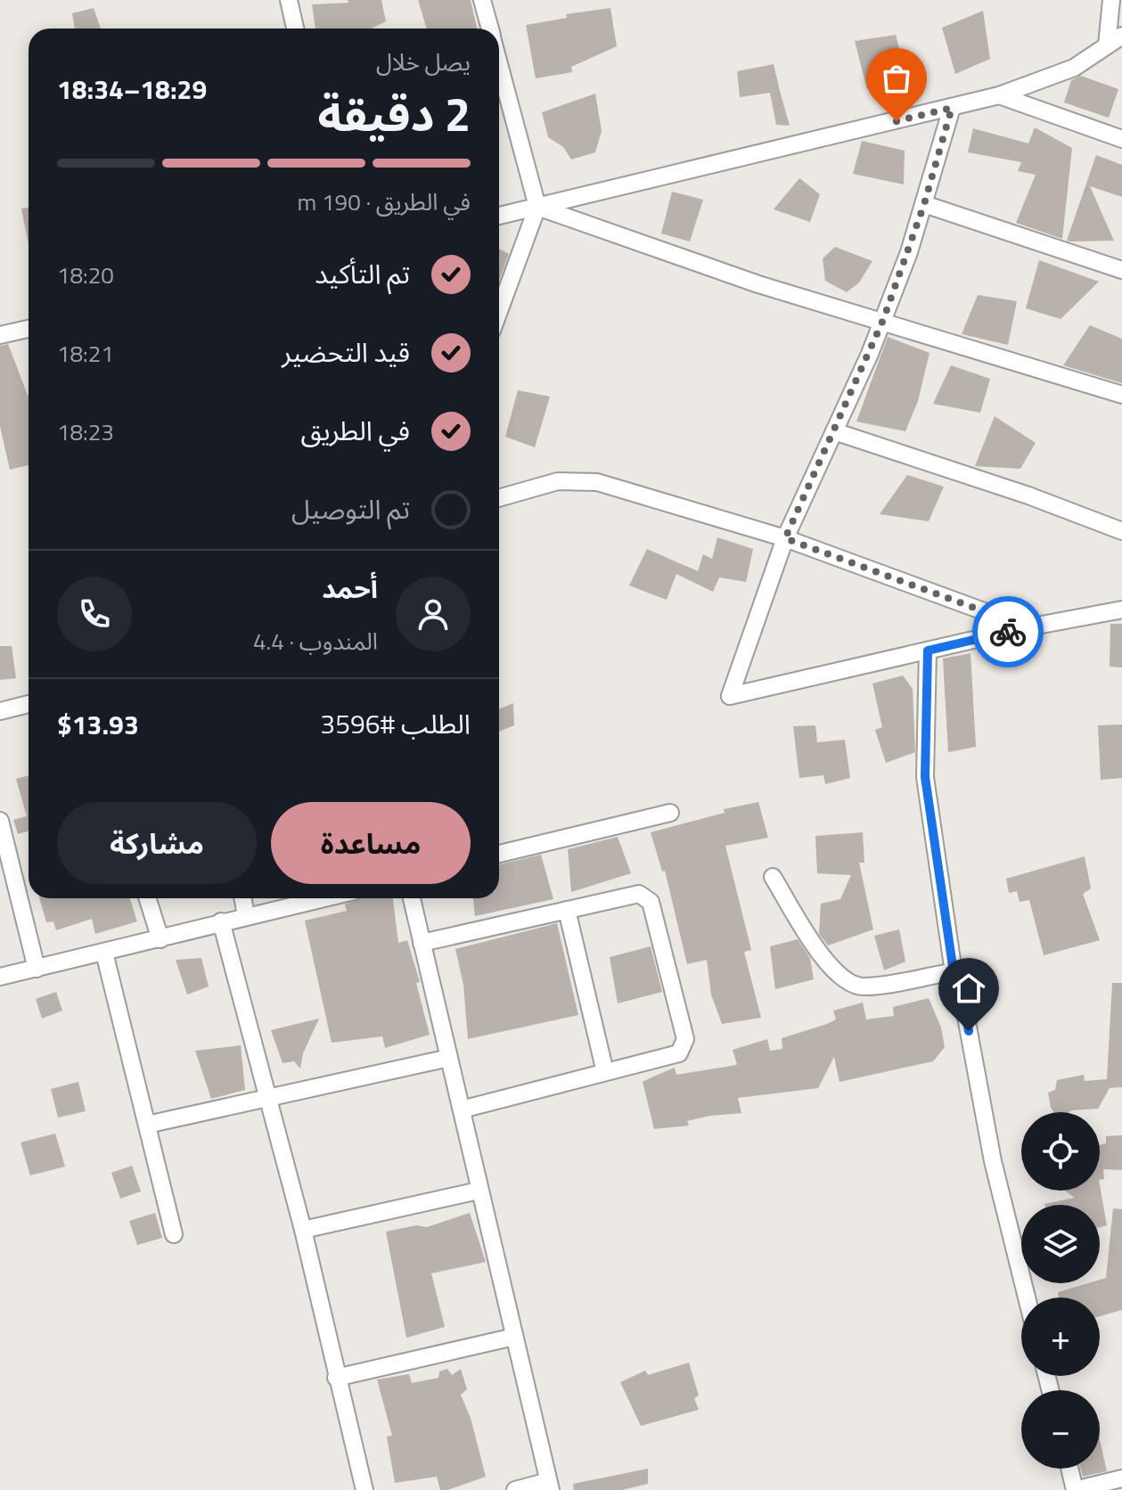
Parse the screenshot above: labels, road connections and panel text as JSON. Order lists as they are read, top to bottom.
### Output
{
  "page": {
    "heading": ["2 دقيقة", "يصل خلال", "18:29–18:34"],
    "panel": [
      "أحمد",
      "المندوب · 4.4",
      "الطلب #3596",
      "$13.93"
    ],
    "bar": "في الطريق · 190 m",
    "list": [
      ["تم التأكيد", "18:20"],
      ["قيد التحضير", "18:21"],
      ["في الطريق", "18:23"],
      "تم التوصيل"
    ],
    "buttons": ["مساعدة", "مشاركة"],
    "map_buttons": ["+", "−"]
  }
}
